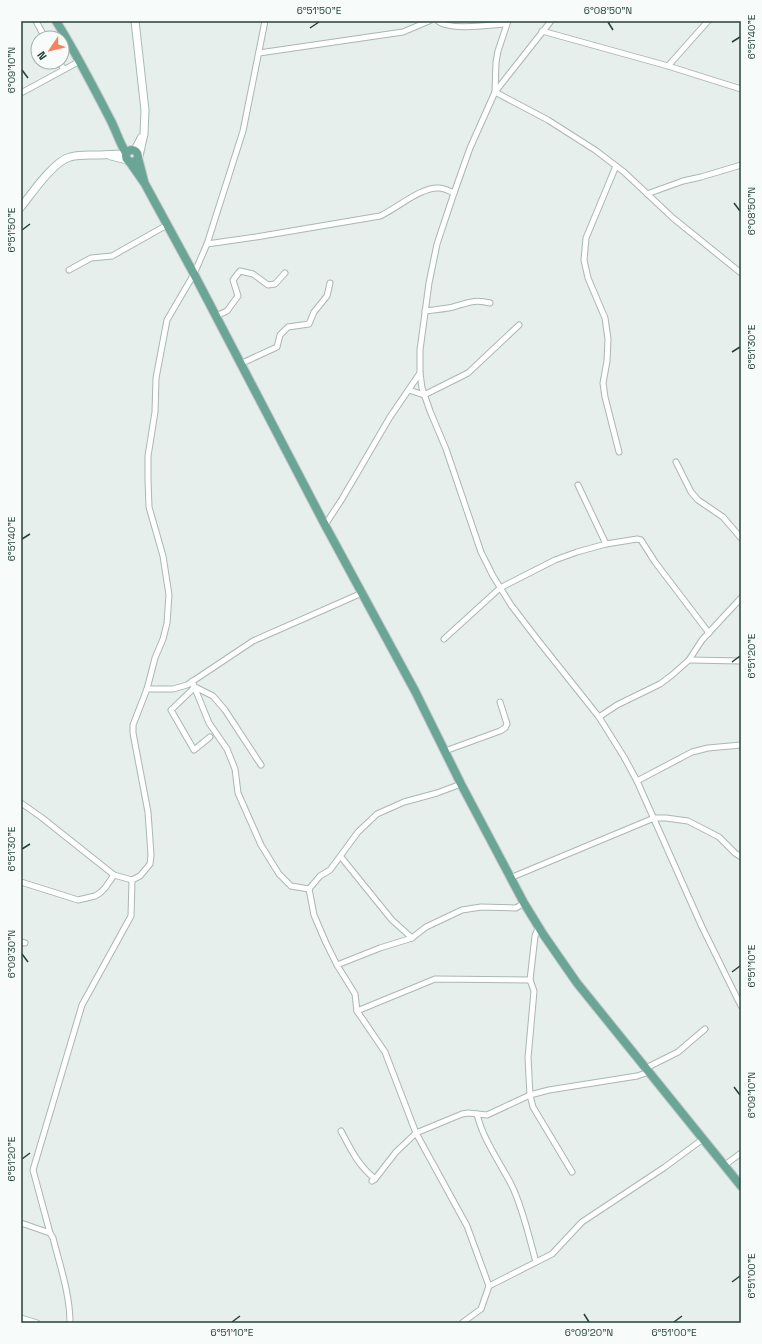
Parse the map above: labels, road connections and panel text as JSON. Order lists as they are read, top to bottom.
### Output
{
  "north": "bottom left",
  "coordinates": [
    "6°51'50\"E",
    "6°08'50\"N",
    "6°51'40\"E",
    "6°09'10\"N",
    "6°51'30\"E",
    "6°51'20\"E",
    "6°09'30\"N",
    "6°51'10\"E",
    "6°51'00\"E",
    "6°09'20\"N"
  ]
}
